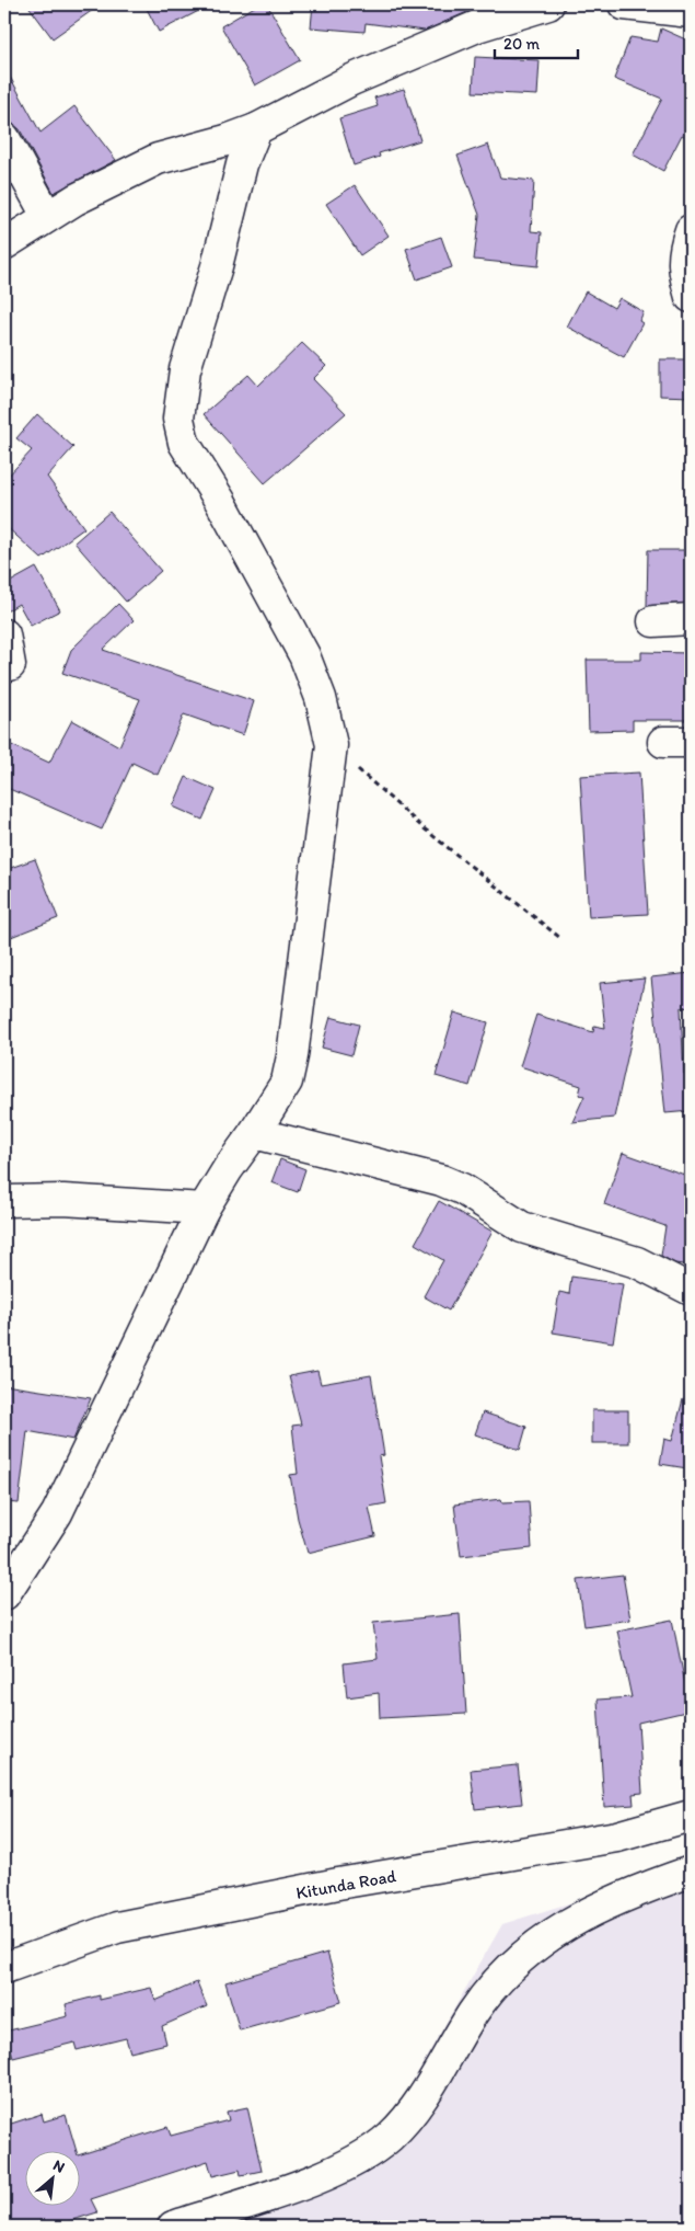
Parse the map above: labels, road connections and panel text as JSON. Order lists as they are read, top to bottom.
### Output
{
  "streets": {
    "street": ["Kitunda Road"]
  },
  "scale_bar": "20 m",
  "north": "top right"
}
